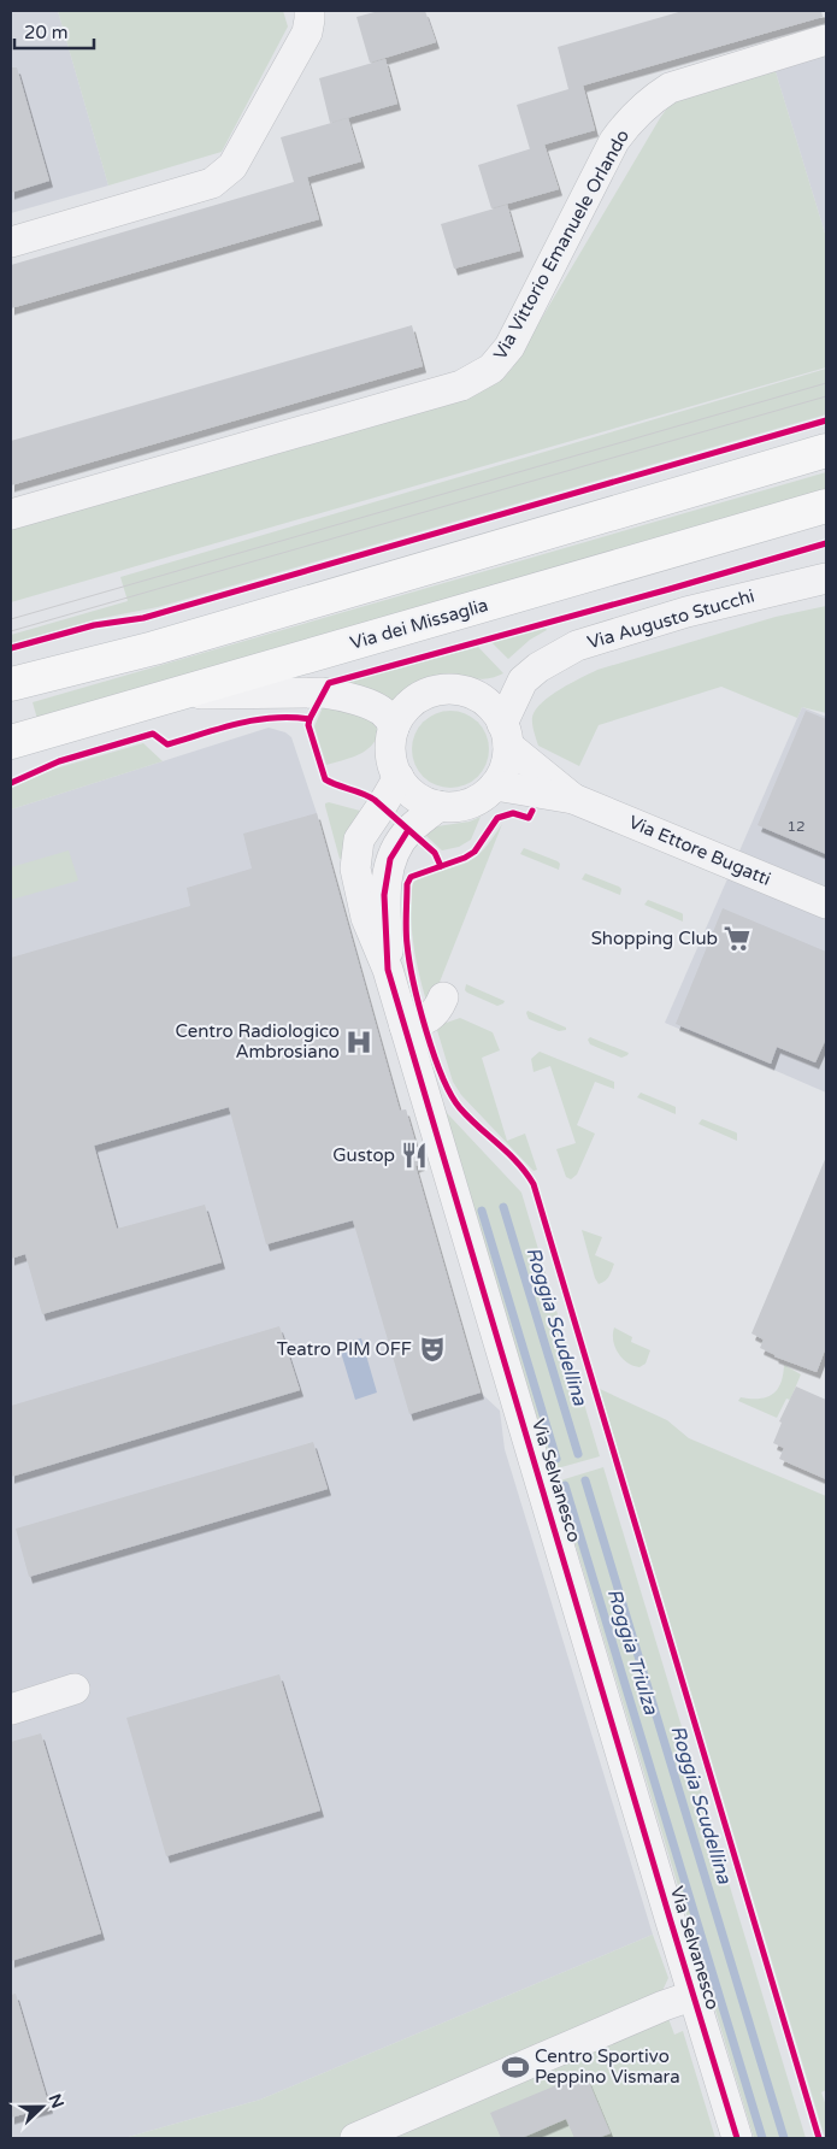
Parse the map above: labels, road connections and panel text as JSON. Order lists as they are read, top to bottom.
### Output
{
  "streets": {
    "main road": ["Via dei Missaglia"],
    "street": [
      "Via Vittorio Emanuele Orlando",
      "Via Augusto Stucchi",
      "Via Ettore Bugatti",
      "Via Selvanesco"
    ]
  },
  "crossings": [
    ["Via Augusto Stucchi", "Via Ettore Bugatti"],
    ["Via Augusto Stucchi", "Via Selvanesco"],
    ["Via Ettore Bugatti", "Via Selvanesco"]
  ],
  "water": ["Roggia Scudellina", "Roggia Triulza"],
  "places": {
    "supermarket": ["Shopping Club"],
    "hospital": ["Centro Radiologico Ambrosiano"],
    "restaurant": ["Gustop"],
    "theatre": ["Teatro PIM OFF"],
    "sports": ["Centro Sportivo Peppino Vismara"]
  },
  "house_numbers": ["12"],
  "scale_bar": "20 m",
  "north": "right"
}
